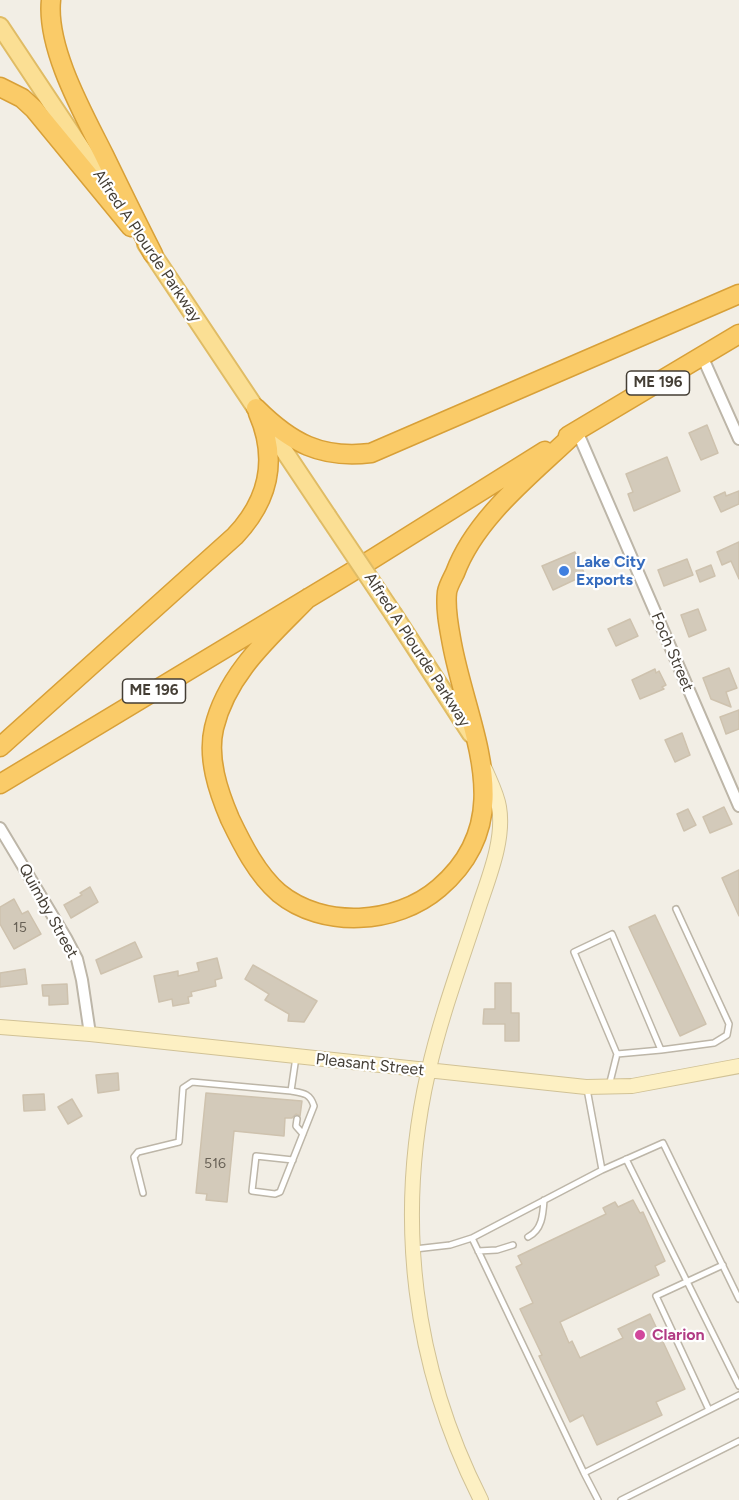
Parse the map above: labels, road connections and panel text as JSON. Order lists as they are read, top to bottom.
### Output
{
  "streets": {
    "highway": ["ME 196"],
    "main road": ["Alfred A Plourde Parkway", "Pleasant Street"],
    "street": ["Foch Street", "Quimby Street"]
  },
  "crossings": [
    ["Alfred A Plourde Parkway", "Pleasant Street"],
    ["ME 196", "Foch Street"],
    ["Quimby Street", "Pleasant Street"]
  ],
  "places": ["Lake City Exports", "Clarion"],
  "house_numbers": ["15", "516"]
}
